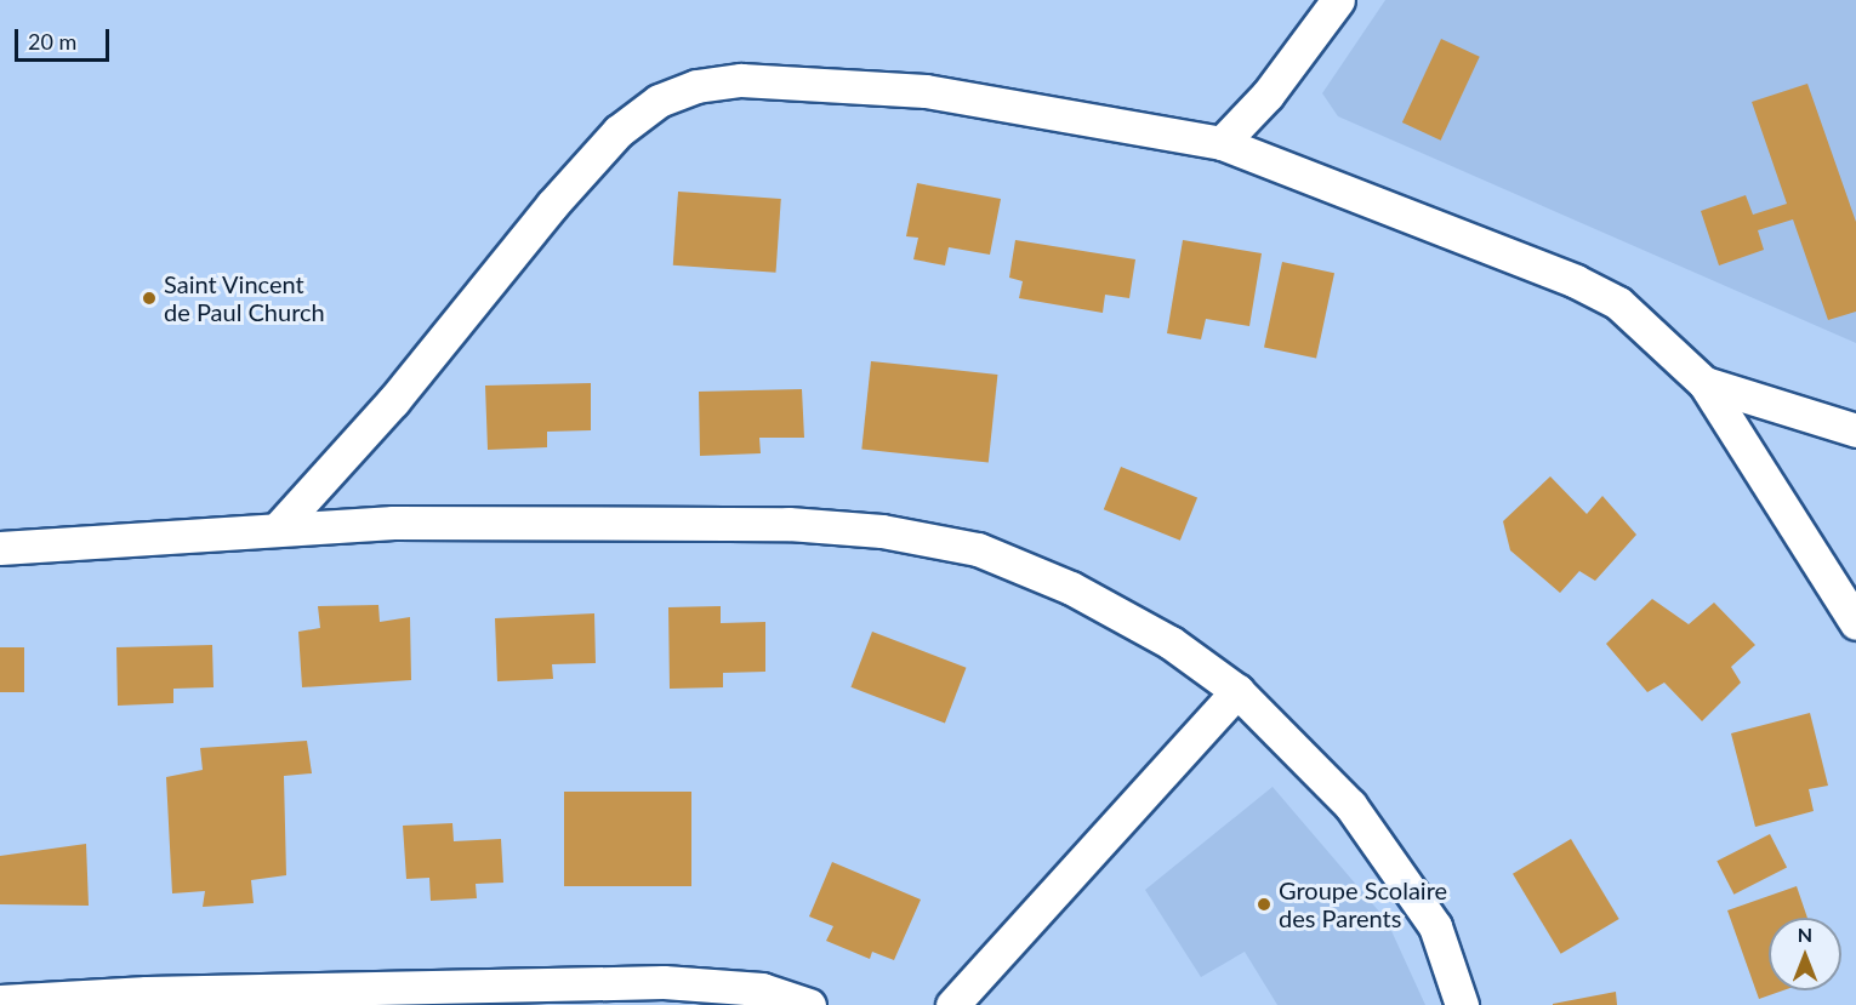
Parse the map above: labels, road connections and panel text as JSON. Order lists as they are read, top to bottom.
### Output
{
  "places": ["Saint Vincent de Paul Church", "Groupe Scolaire des Parents"],
  "scale_bar": "20 m",
  "north": "top"
}
